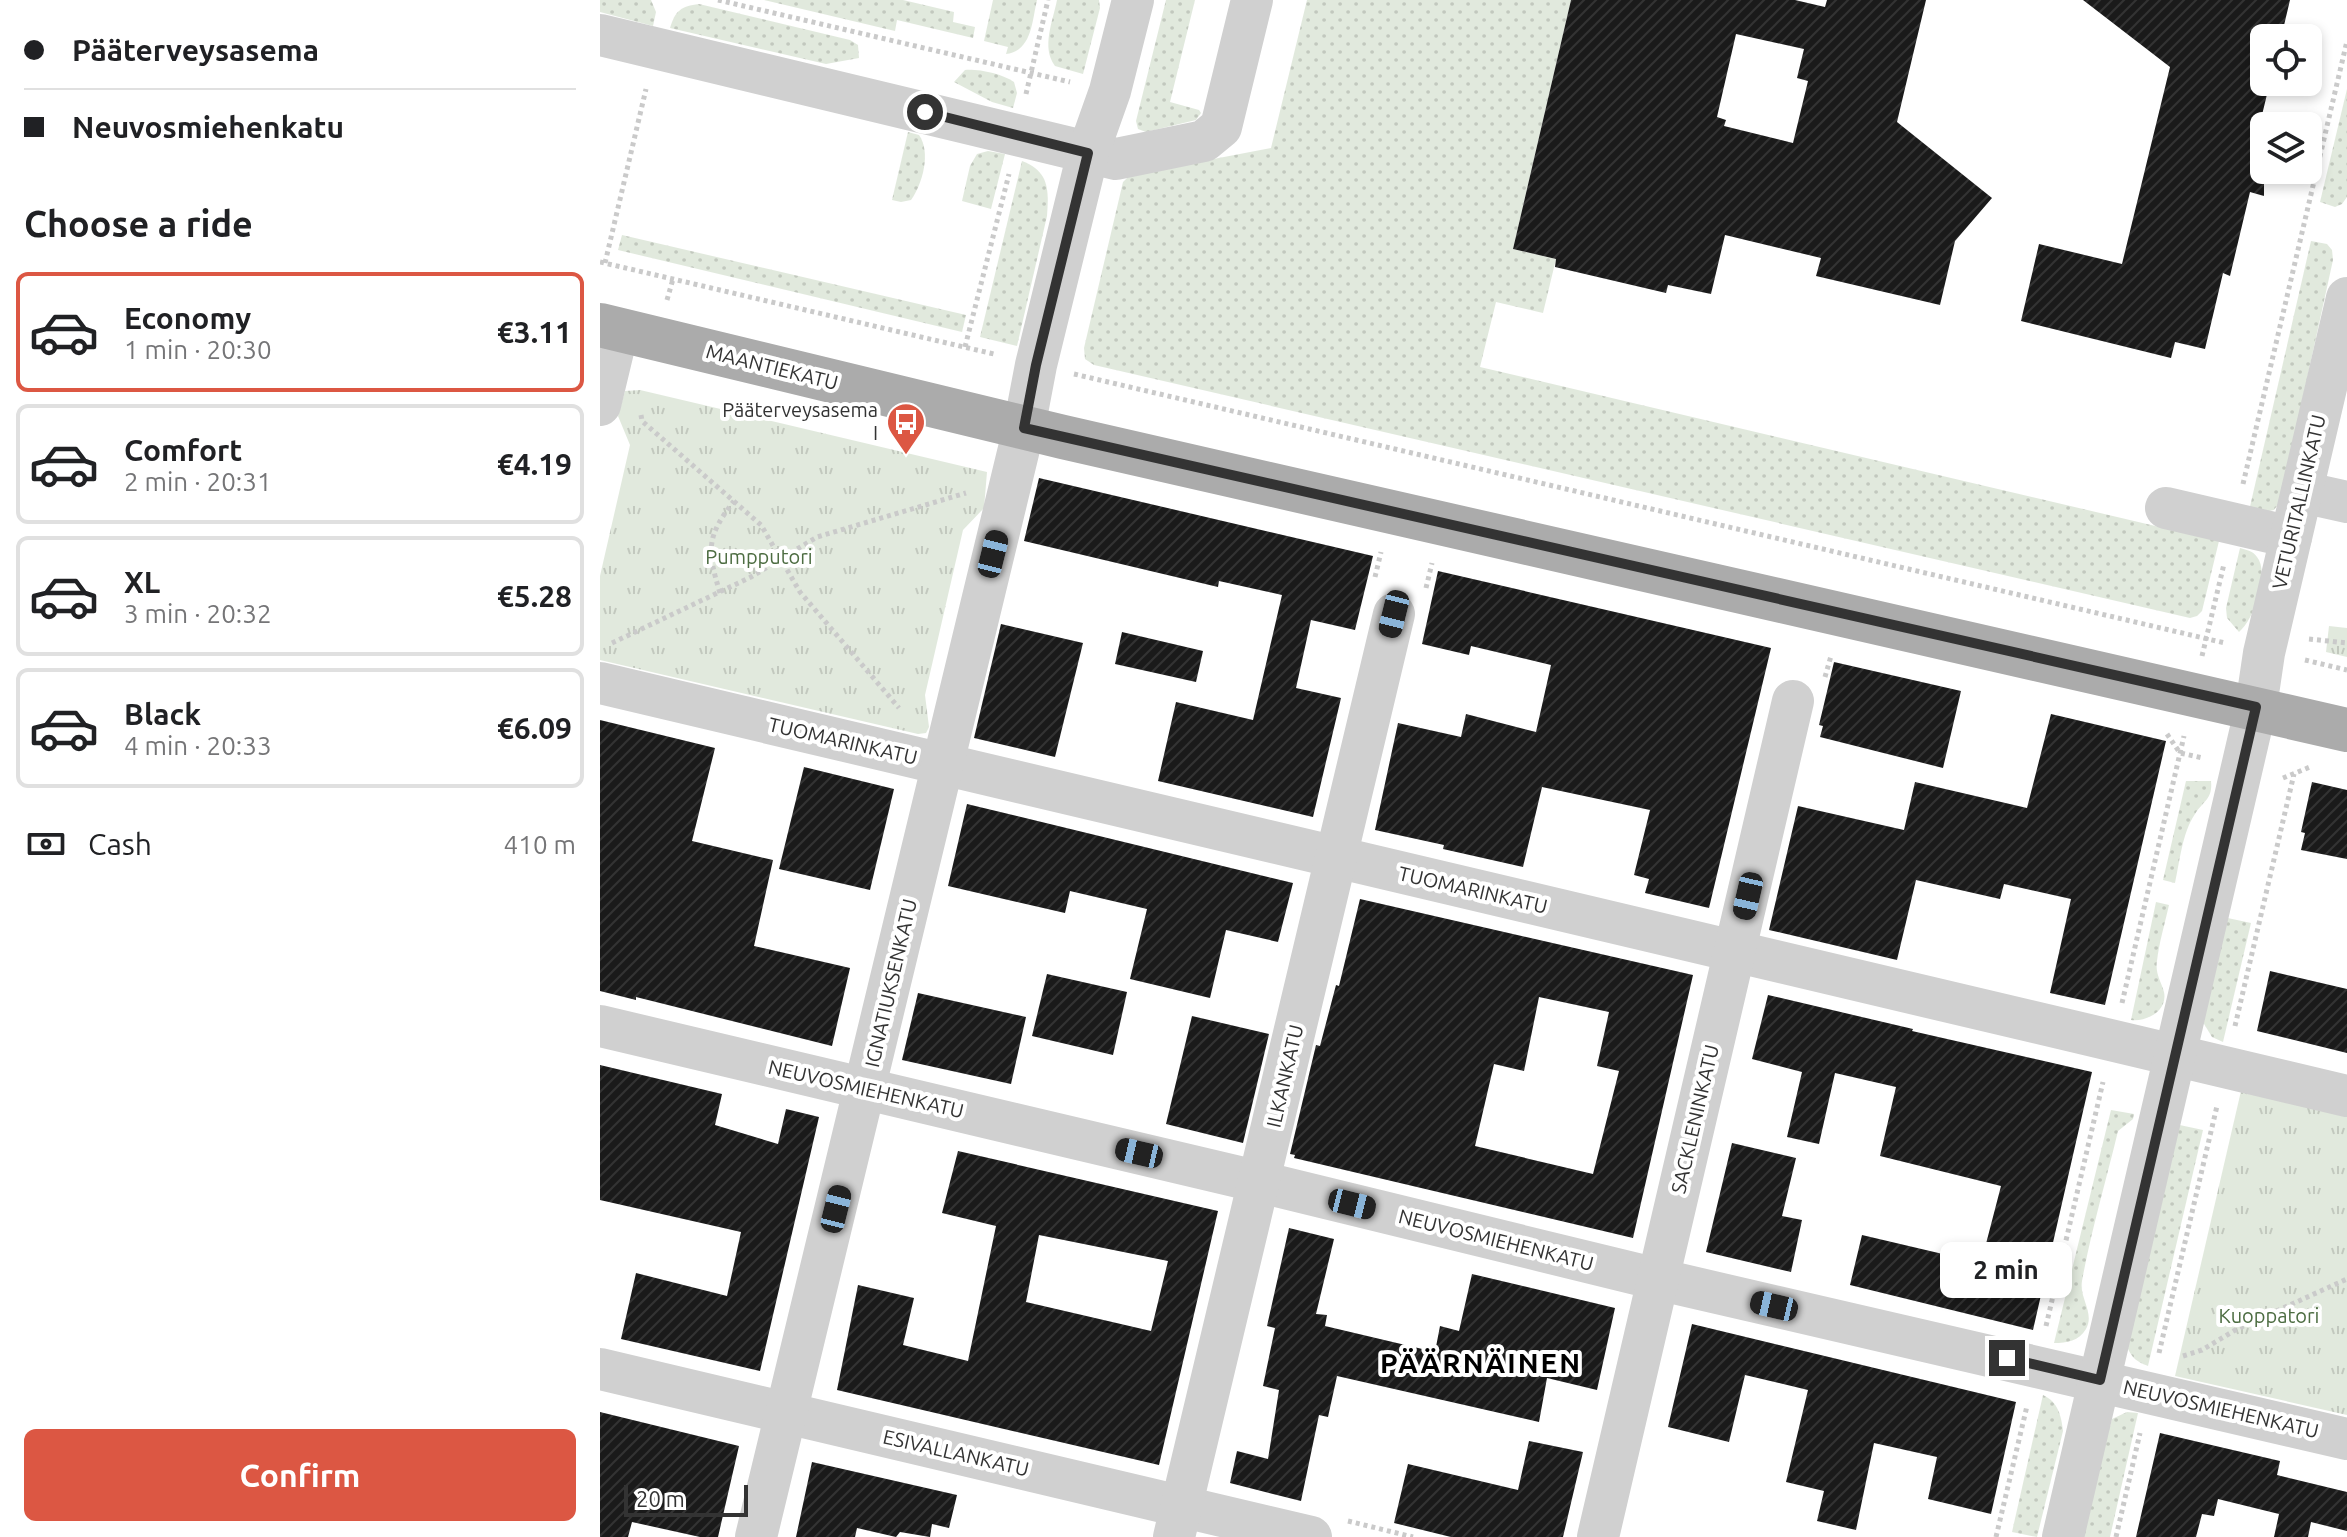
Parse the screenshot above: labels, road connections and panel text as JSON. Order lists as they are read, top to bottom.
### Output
{
  "streets": {
    "main road": ["MAANTIEKATU"],
    "street": [
      "VETURITALLINKATU",
      "TUOMARINKATU",
      "IGNATIUKSENKATU",
      "ILKANKATU",
      "NEUVOSMIEHENKATU",
      "SACKLENINKATU",
      "ESIVALLANKATU"
    ]
  },
  "crossings": [
    ["MAANTIEKATU", "VETURITALLINKATU"],
    ["MAANTIEKATU", "IGNATIUKSENKATU"],
    ["VETURITALLINKATU", "TUOMARINKATU"],
    ["VETURITALLINKATU", "NEUVOSMIEHENKATU"],
    ["TUOMARINKATU", "IGNATIUKSENKATU"],
    ["TUOMARINKATU", "ILKANKATU"],
    ["TUOMARINKATU", "SACKLENINKATU"],
    ["IGNATIUKSENKATU", "NEUVOSMIEHENKATU"],
    ["IGNATIUKSENKATU", "ESIVALLANKATU"],
    ["ILKANKATU", "NEUVOSMIEHENKATU"],
    ["ILKANKATU", "ESIVALLANKATU"],
    ["NEUVOSMIEHENKATU", "SACKLENINKATU"]
  ],
  "districts": ["PÄÄRNÄINEN"],
  "parks": ["Pumpputori", "Kuoppatori"],
  "places": {
    "bus stop": ["Pääterveysasema I"]
  },
  "scale_bar": "20 m",
  "page": {
    "banner": ["Pääterveysasema", "Neuvosmiehenkatu"],
    "heading": "Choose a ride",
    "list": [
      {
        "name": "Economy",
        "note": "1 min · 20:30",
        "value": "€3.11"
      },
      {
        "name": "Comfort",
        "note": "2 min · 20:31",
        "value": "€4.19"
      },
      {
        "name": "XL",
        "note": "3 min · 20:32",
        "value": "€5.28"
      },
      {
        "name": "Black",
        "note": "4 min · 20:33",
        "value": "€6.09"
      }
    ],
    "pay": ["Cash", "410 m"],
    "bubble": "2 min",
    "buttons": "Confirm",
    "scale": "20 m"
  }
}
